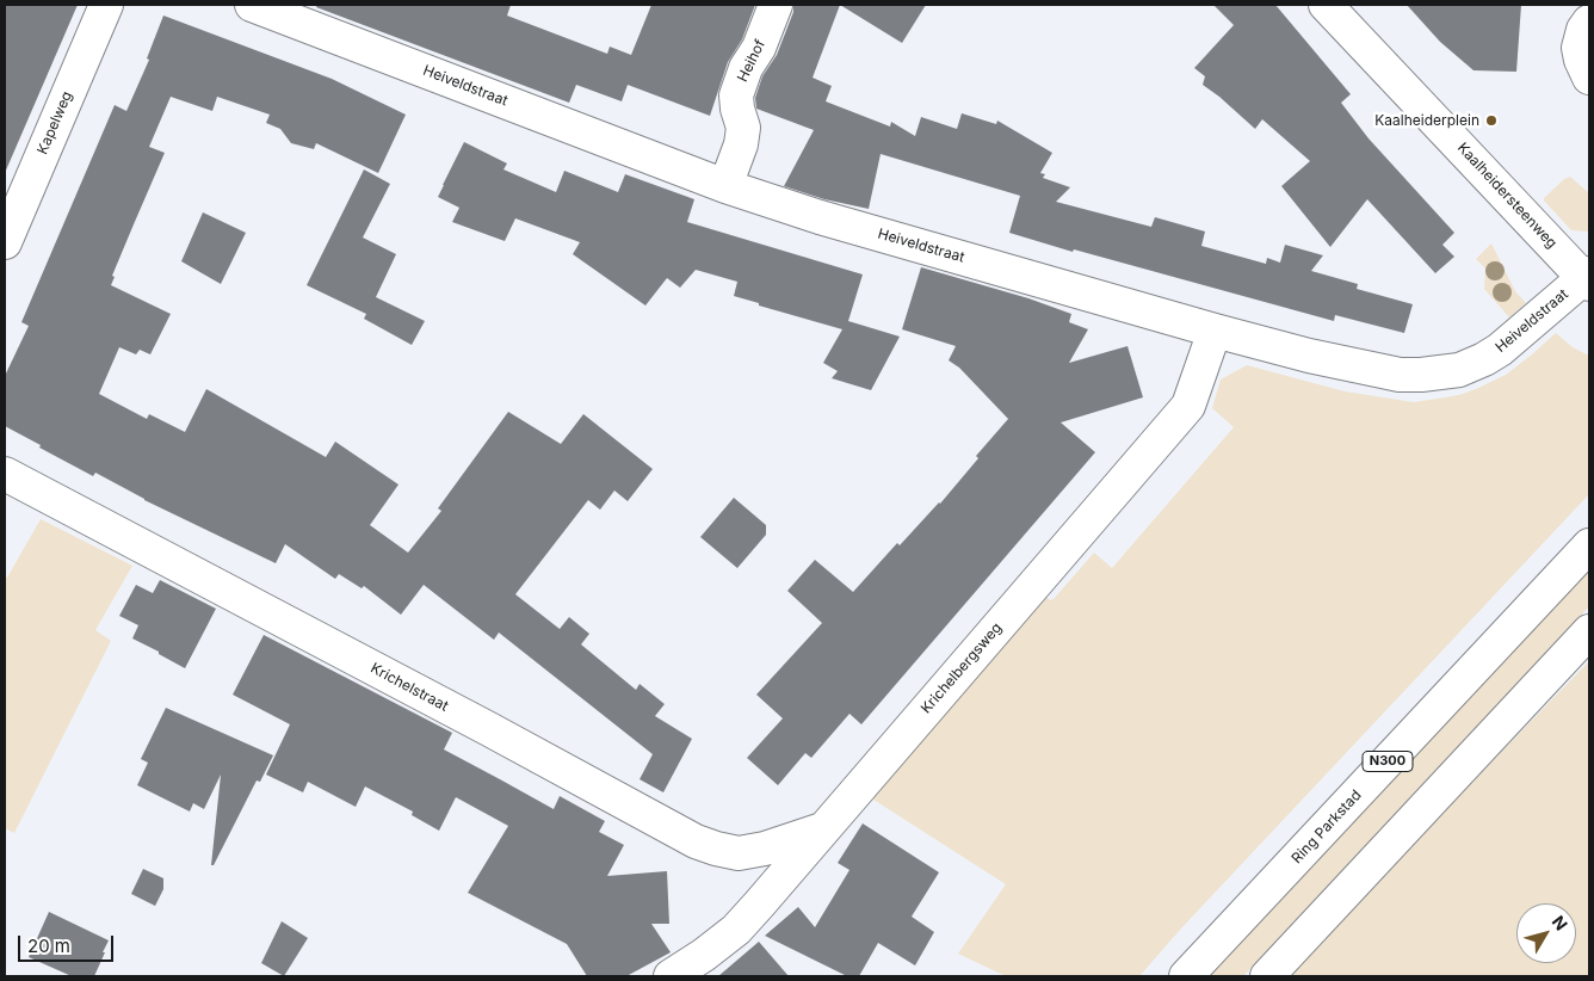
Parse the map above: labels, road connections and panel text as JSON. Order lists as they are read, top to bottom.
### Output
{
  "streets": {
    "main road": [
      "Heihof",
      "Heiveldstraat",
      "Kapelweg",
      "Kaalheidersteenweg",
      "Krichelbergsweg",
      "Krichelstraat",
      "N300",
      "Ring Parkstad"
    ]
  },
  "crossings": [
    ["Heihof", "Heiveldstraat"],
    ["Heiveldstraat", "Kaalheidersteenweg"],
    ["Heiveldstraat", "Krichelbergsweg"],
    ["Krichelbergsweg", "Krichelstraat"]
  ],
  "places": ["Kaalheiderplein"],
  "scale_bar": "20 m",
  "north": "top right"
}
